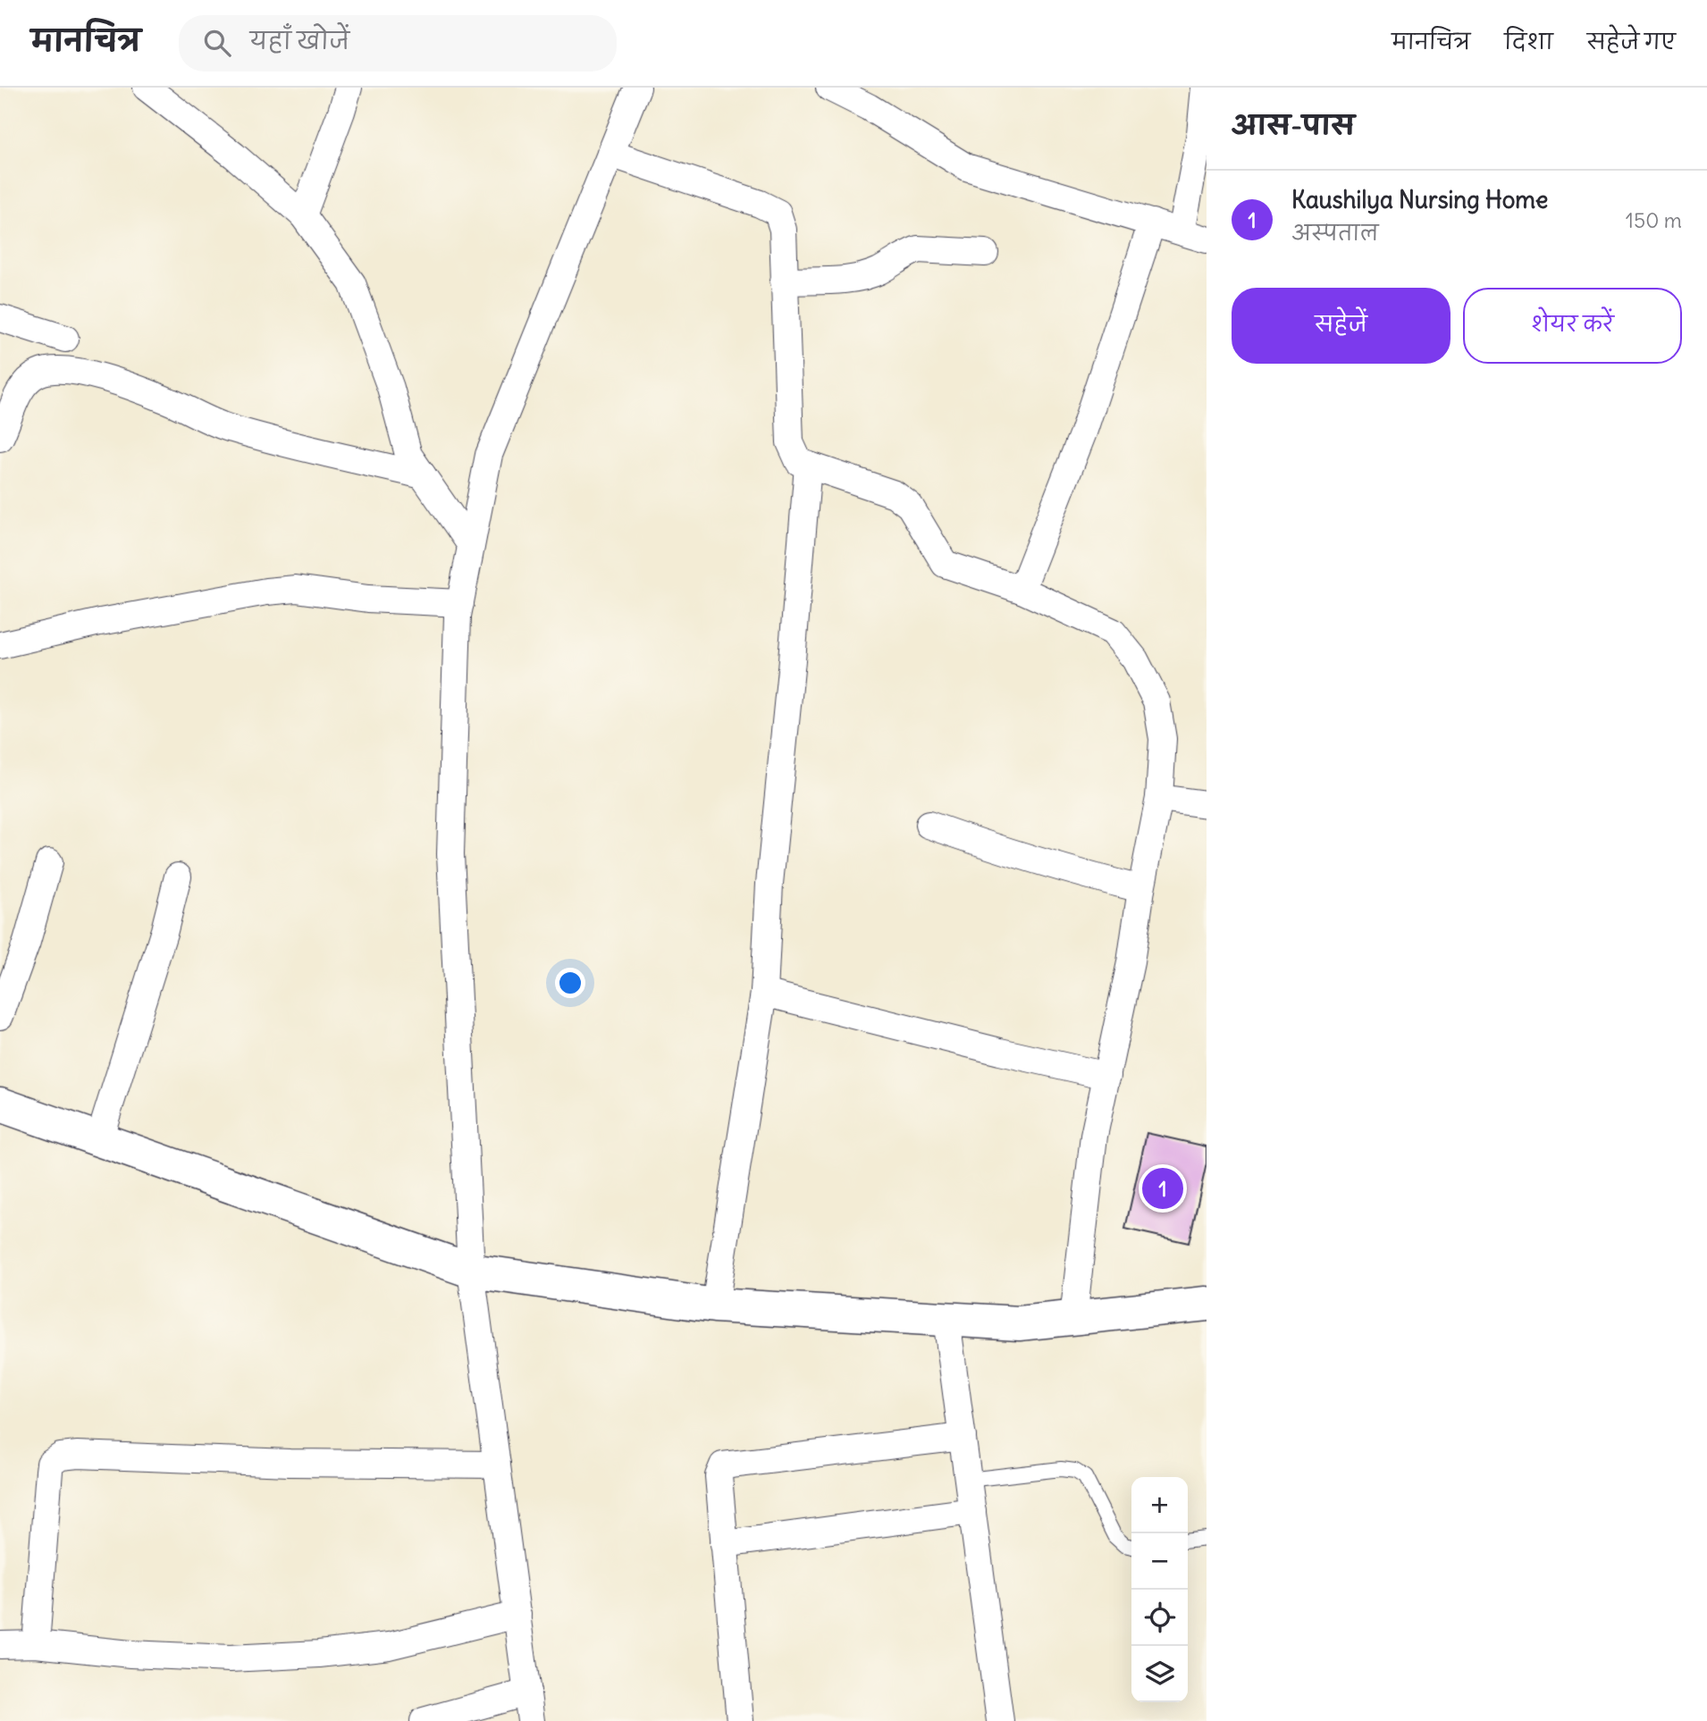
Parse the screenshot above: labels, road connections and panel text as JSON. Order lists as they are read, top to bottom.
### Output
{
  "page": {
    "header": "मानचित्र",
    "search": "यहाँ खोजें",
    "nav": ["मानचित्र", "दिशा", "सहेजे गए"],
    "heading": "आस-पास",
    "list": [
      {
        "mark": "1",
        "name": "Kaushilya Nursing Home",
        "note": "अस्पताल",
        "value": "150 m"
      }
    ],
    "buttons": ["सहेजें", "शेयर करें"],
    "pins": "1",
    "map_buttons": ["+", "−"]
  }
}
